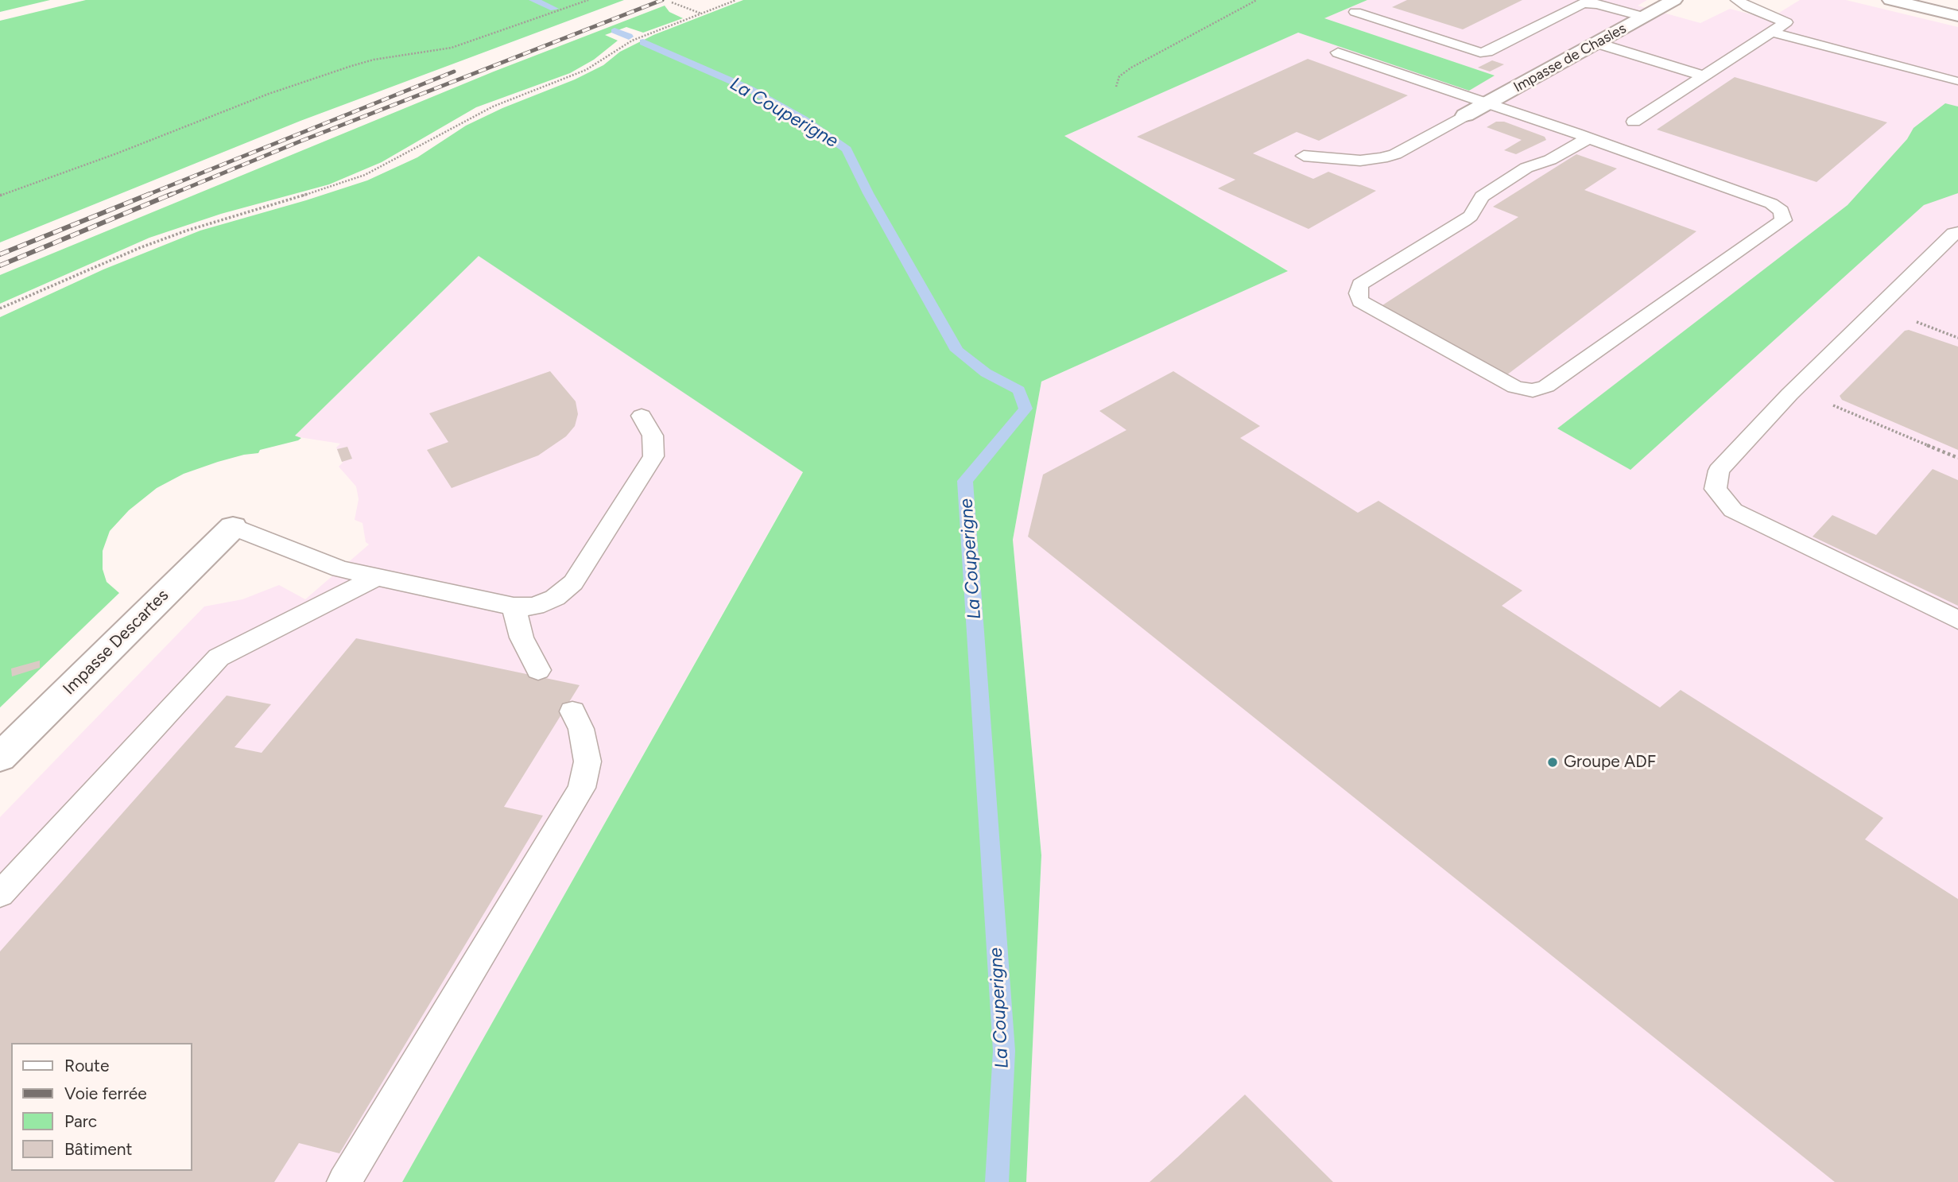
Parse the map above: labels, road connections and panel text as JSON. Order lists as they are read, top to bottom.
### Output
{
  "streets": {
    "street": ["Impasse de Chasles", "Impasse Descartes"]
  },
  "water": ["La Couperigne"],
  "places": ["Groupe ADF"],
  "legend": [
    "Route",
    "Voie ferrée",
    "Parc",
    "Bâtiment"
  ]
}
